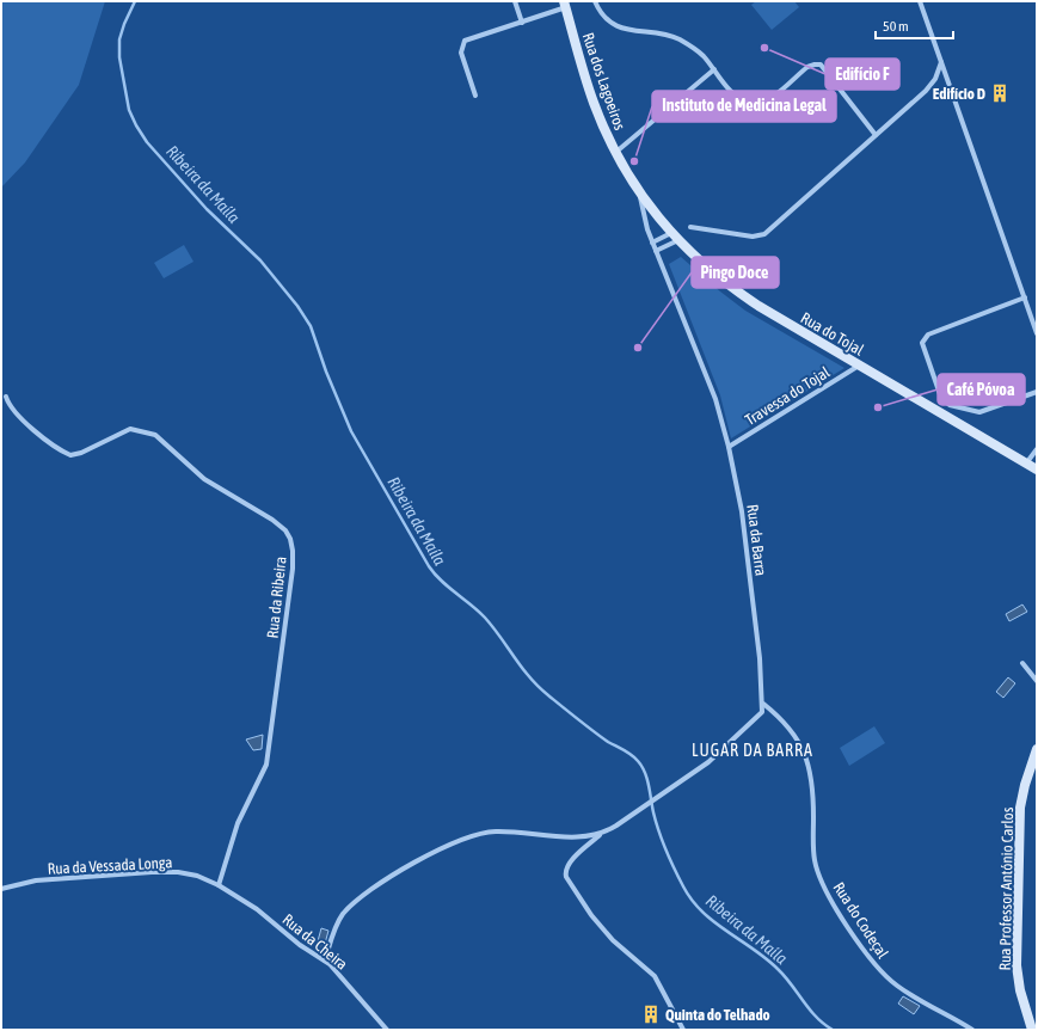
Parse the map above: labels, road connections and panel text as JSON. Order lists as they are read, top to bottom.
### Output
{
  "streets": {
    "main road": ["Rua dos Lagoeiros", "Rua do Tojal", "Rua Professor António Carlos"],
    "street": [
      "Travessa do Tojal",
      "Rua da Barra",
      "Rua da Ribeira",
      "Rua da Vessada Longa",
      "Rua do Codeçal",
      "Rua da Cheira"
    ]
  },
  "crossings": [
    ["Rua dos Lagoeiros", "Rua do Tojal"],
    ["Rua dos Lagoeiros", "Rua da Barra"],
    ["Rua do Tojal", "Travessa do Tojal"],
    ["Rua do Tojal", "Rua da Barra"],
    ["Travessa do Tojal", "Rua da Barra"],
    ["Rua da Barra", "Rua do Codeçal"],
    ["Rua da Ribeira", "Rua da Vessada Longa"],
    ["Rua da Ribeira", "Rua da Cheira"],
    ["Rua da Vessada Longa", "Rua da Cheira"]
  ],
  "districts": ["LUGAR DA BARRA"],
  "water": ["Ribeira da Maíla"],
  "places": {
    "other": [
      "Edifício F",
      "Instituto de Medicina Legal",
      "Pingo Doce",
      "Café Póvoa"
    ],
    "building": ["Edifício D", "Quinta do Telhado"]
  },
  "scale_bar": "50 m"
}
